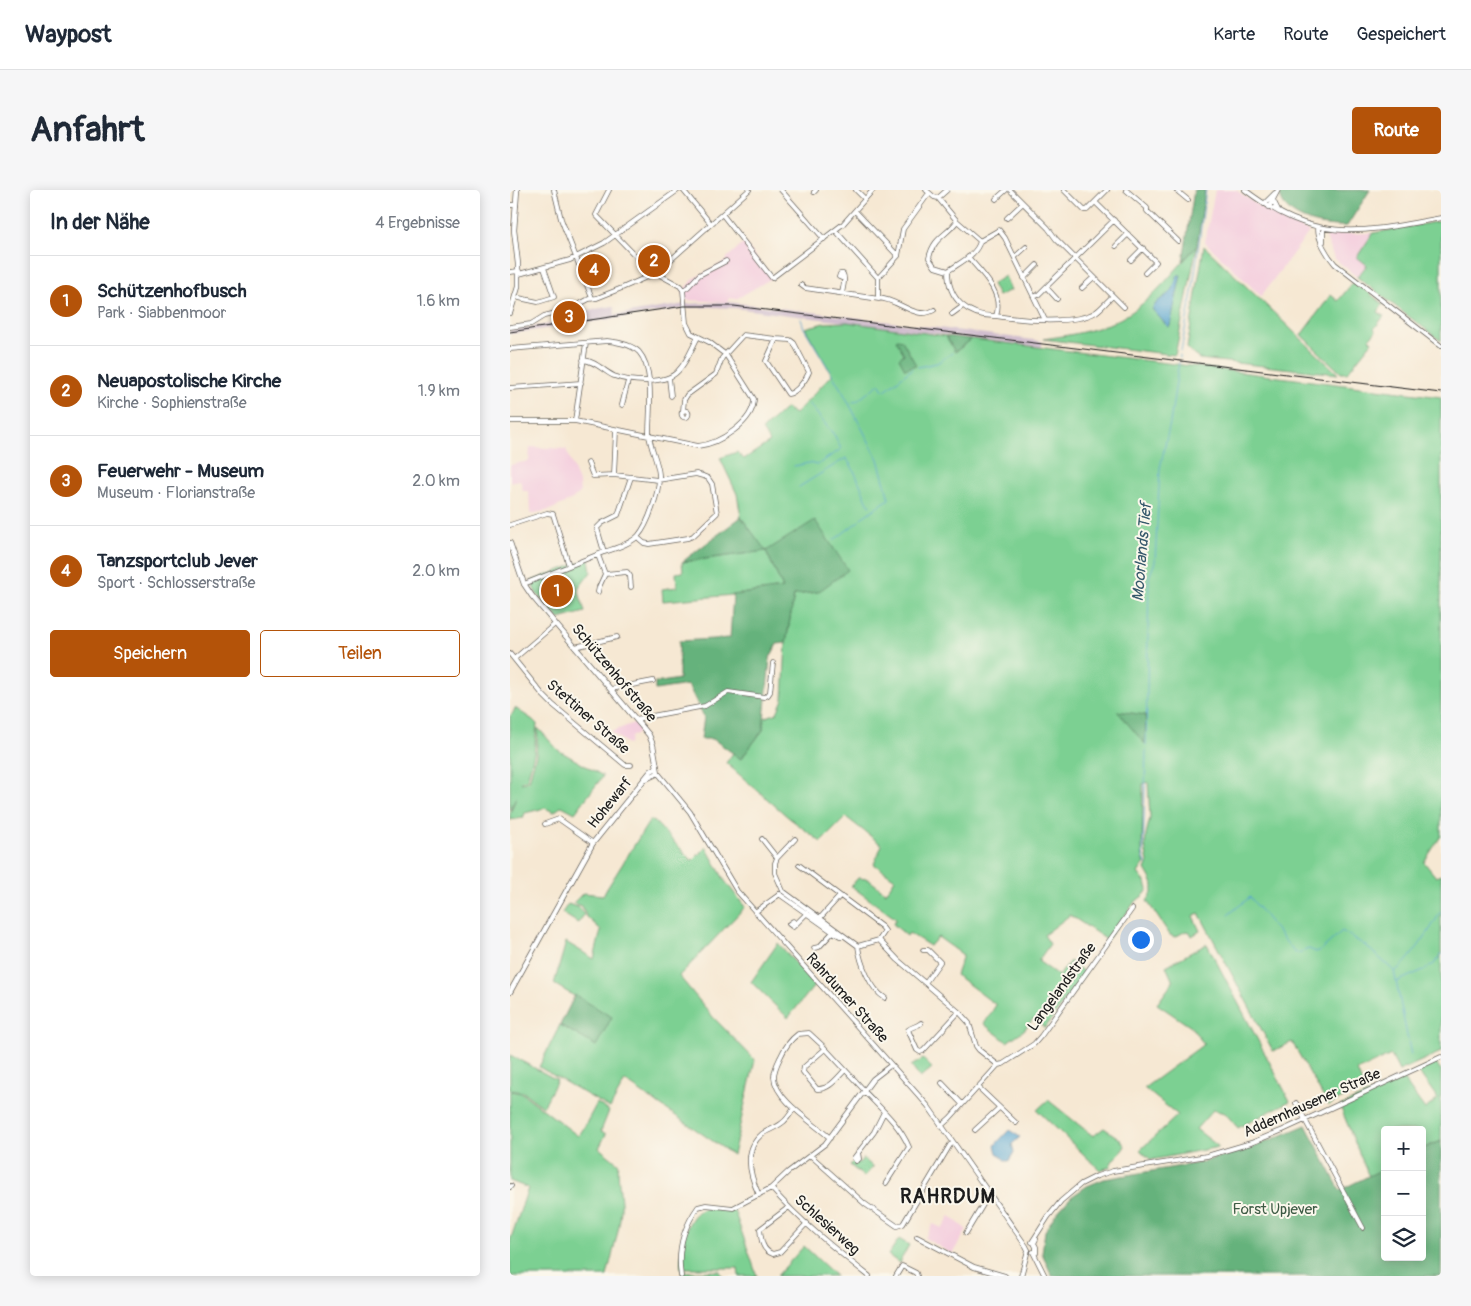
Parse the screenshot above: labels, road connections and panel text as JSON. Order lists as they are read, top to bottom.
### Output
{
  "streets": {
    "main road": ["Schützenhofstraße", "Hohewarf"],
    "street": [
      "Stettiner Straße",
      "Langelandstraße",
      "Rahrdumer Straße",
      "Addernhausener Straße",
      "Schlesierweg"
    ]
  },
  "crossings": [
    ["Schützenhofstraße", "Hohewarf"],
    ["Schützenhofstraße", "Rahrdumer Straße"],
    ["Hohewarf", "Rahrdumer Straße"],
    ["Langelandstraße", "Rahrdumer Straße"],
    ["Rahrdumer Straße", "Addernhausener Straße"]
  ],
  "districts": ["RAHRDUM"],
  "water": ["Moorlands Tief"],
  "parks": ["Forst Upjever"],
  "page": {
    "header": "Waypost",
    "nav": ["Karte", "Route", "Gespeichert"],
    "buttons": [
      "Route",
      ["Speichern", "Teilen"]
    ],
    "title": "Anfahrt",
    "heading": ["In der Nähe", "4 Ergebnisse"],
    "pins": [
      "2",
      "4",
      "3",
      "1"
    ],
    "list": [
      {
        "mark": "1",
        "name": "Schützenhofbusch",
        "note": "Park · Siabbenmoor",
        "value": "1.6 km"
      },
      {
        "mark": "2",
        "name": "Neuapostolische Kirche",
        "note": "Kirche · Sophienstraße",
        "value": "1.9 km"
      },
      {
        "mark": "3",
        "name": "Feuerwehr - Museum",
        "note": "Museum · Florianstraße",
        "value": "2.0 km"
      },
      {
        "mark": "4",
        "name": "Tanzsportclub Jever",
        "note": "Sport · Schlosserstraße",
        "value": "2.0 km"
      }
    ],
    "map_buttons": ["+", "−"]
  }
}
